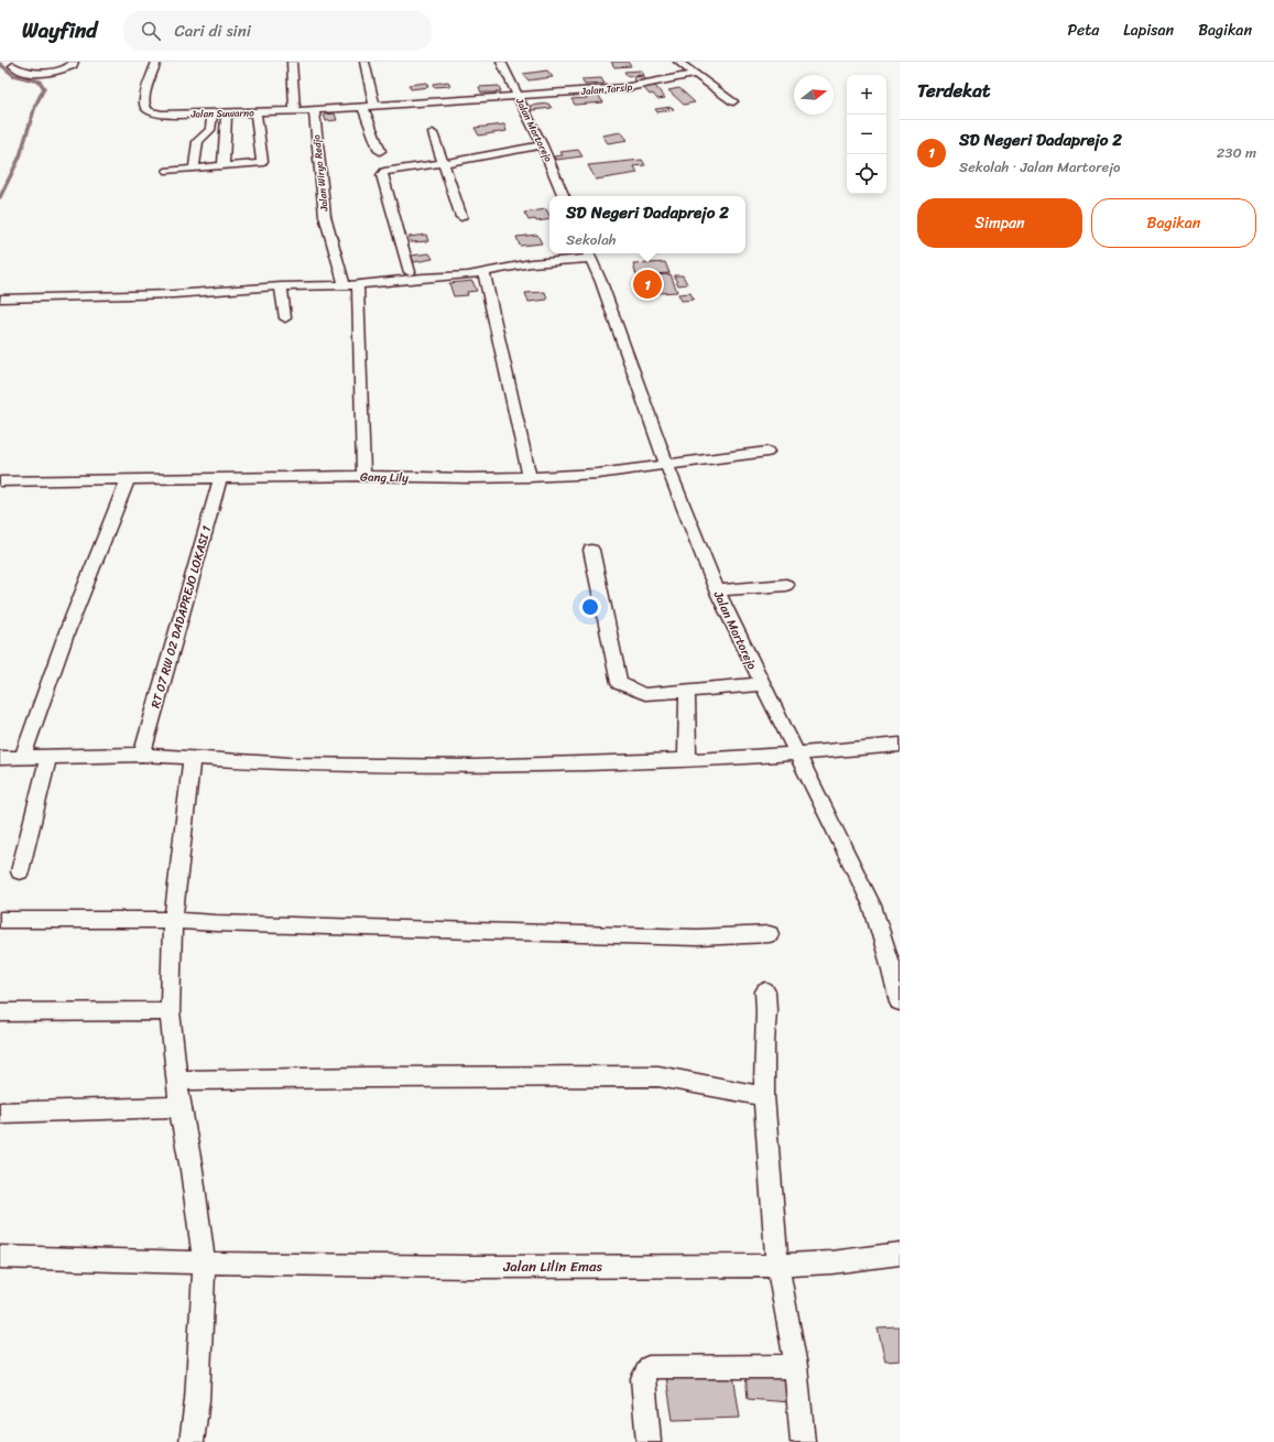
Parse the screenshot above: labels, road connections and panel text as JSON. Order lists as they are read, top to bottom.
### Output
{
  "streets": {
    "street": [
      "Jalan Tarsip",
      "Jalan Suwarno",
      "Jalan Martorejo",
      "Jalan Wiryo Redjo",
      "Gang Lily",
      "RT 07 RW 02 DADAPREJO LOKASI 1",
      "Jalan Lilin Emas"
    ]
  },
  "crossings": [
    ["Jalan Tarsip", "Jalan Suwarno"],
    ["Jalan Tarsip", "Jalan Martorejo"],
    ["Jalan Suwarno", "Jalan Wiryo Redjo"],
    ["Jalan Martorejo", "Gang Lily"],
    ["Gang Lily", "RT 07 RW 02 DADAPREJO LOKASI 1"]
  ],
  "north": "right",
  "page": {
    "header": "Wayfind",
    "search": "Cari di sini",
    "nav": ["Peta", "Lapisan", "Bagikan"],
    "heading": "Terdekat",
    "map_buttons": ["+", "−"],
    "list": [
      {
        "mark": "1",
        "name": "SD Negeri Dadaprejo 2",
        "note": "Sekolah · Jalan Martorejo",
        "value": "230 m"
      }
    ],
    "buttons": ["Simpan", "Bagikan"],
    "popup": ["SD Negeri Dadaprejo 2", "Sekolah"],
    "pins": "1"
  }
}
